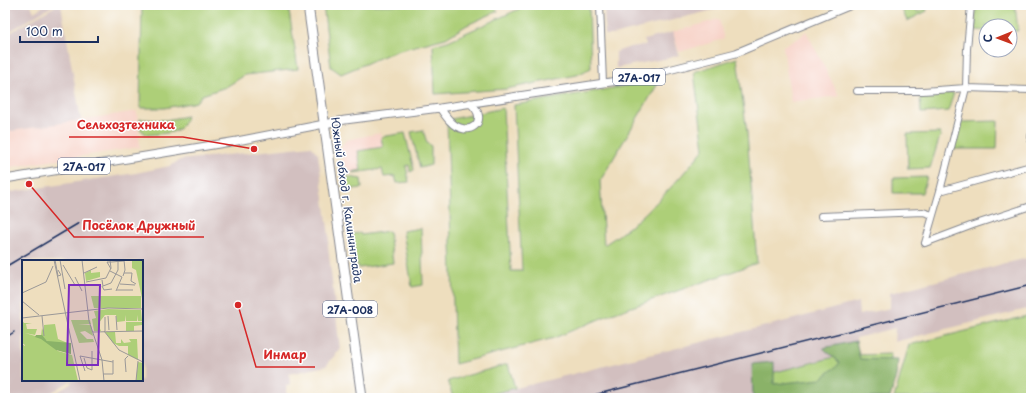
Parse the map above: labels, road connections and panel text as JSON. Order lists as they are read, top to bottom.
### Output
{
  "streets": {
    "highway": ["Южный обход г. Калининграда", "27А-008"],
    "main road": ["27А-017"]
  },
  "crossings": [
    ["27А-017", "Южный обход г. Калининграда"]
  ],
  "places": ["Сельхозтехника", "Посёлок Дружный", "Инмар"],
  "scale_bar": "100 m",
  "north": "left"
}
